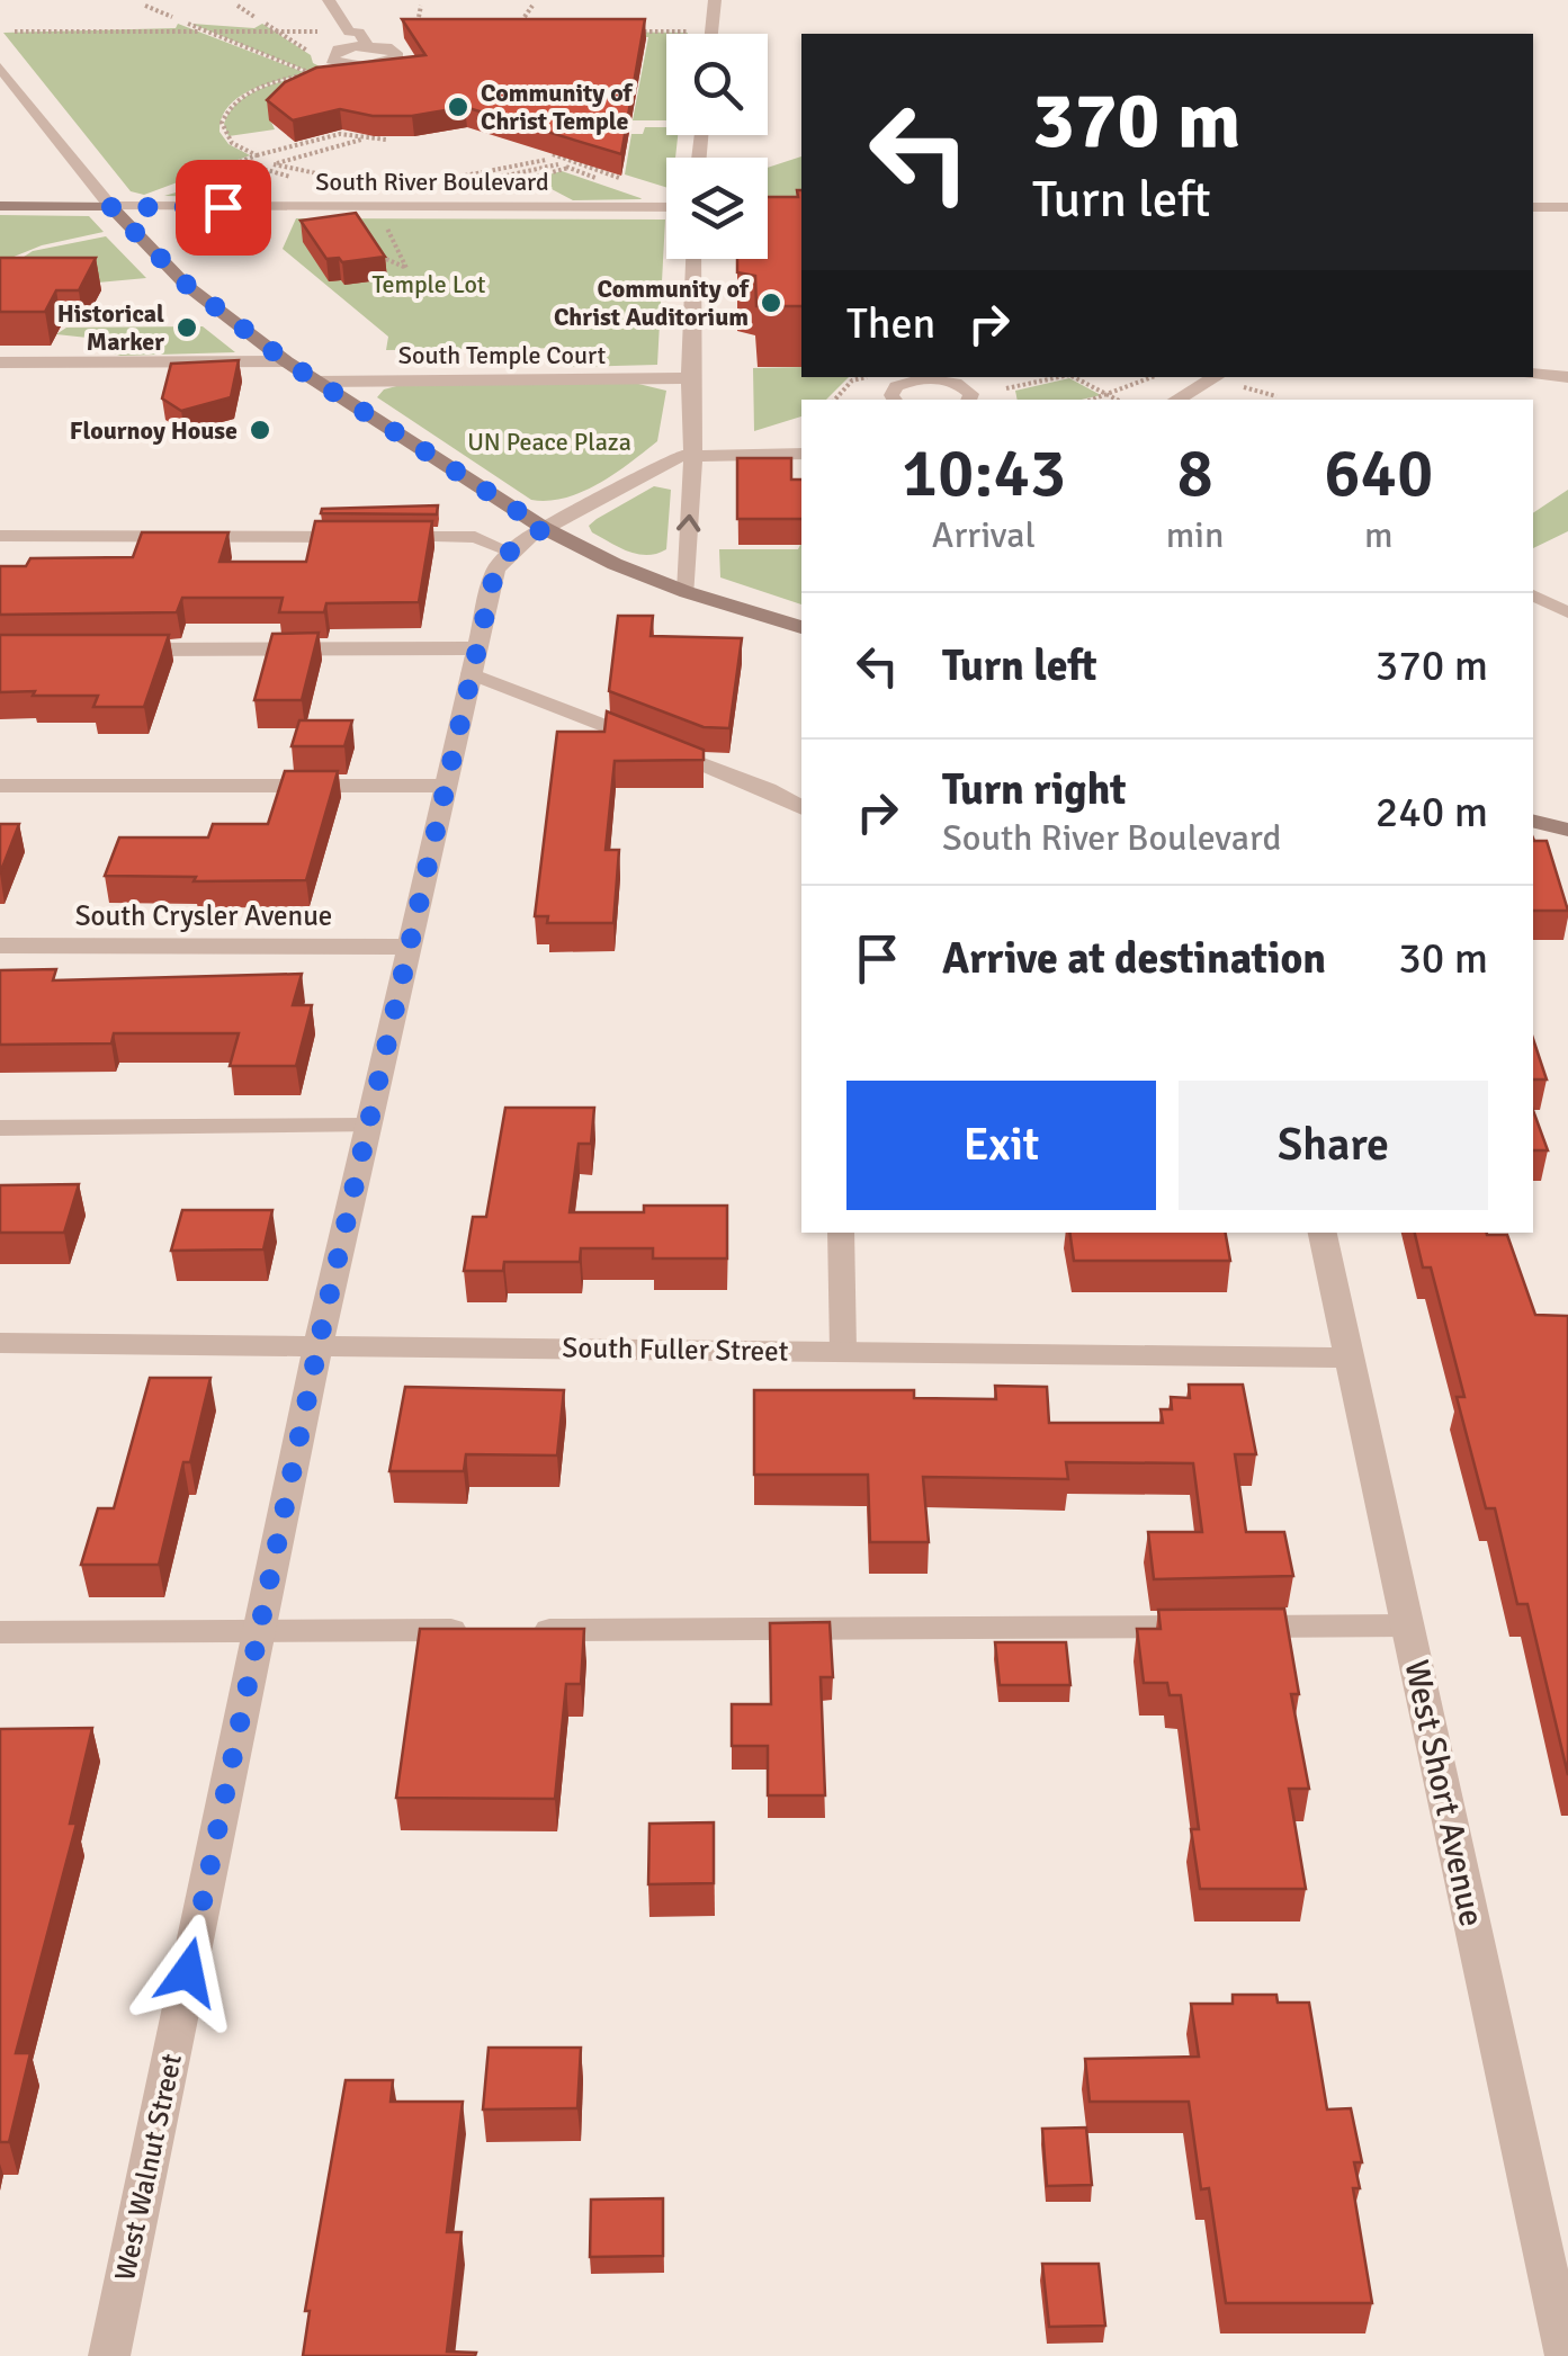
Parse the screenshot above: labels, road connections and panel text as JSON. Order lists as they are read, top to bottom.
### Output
{
  "streets": {
    "street": [
      "South River Boulevard",
      "South Temple Court",
      "South Crysler Avenue",
      "South Fuller Street",
      "West Short Avenue",
      "West Walnut Street"
    ]
  },
  "crossings": [
    ["South Crysler Avenue", "West Walnut Street"],
    ["South Fuller Street", "West Short Avenue"],
    ["South Fuller Street", "West Walnut Street"]
  ],
  "parks": ["Temple Lot", "UN Peace Plaza"],
  "places": [
    "Community of Christ Temple",
    "Community of Christ Auditorium",
    "Historical Marker",
    "Flournoy House"
  ],
  "page": {
    "turn": ["370 m", "Turn left"],
    "then": "Then",
    "eta": [
      "10:43",
      "Arrival",
      "8",
      "min",
      "640",
      "m"
    ],
    "list": [
      {
        "name": "Turn left",
        "value": "370 m"
      },
      {
        "name": "Turn right",
        "note": "South River Boulevard",
        "value": "240 m"
      },
      {
        "name": "Arrive at destination",
        "value": "30 m"
      }
    ],
    "buttons": ["Exit", "Share"]
  }
}
